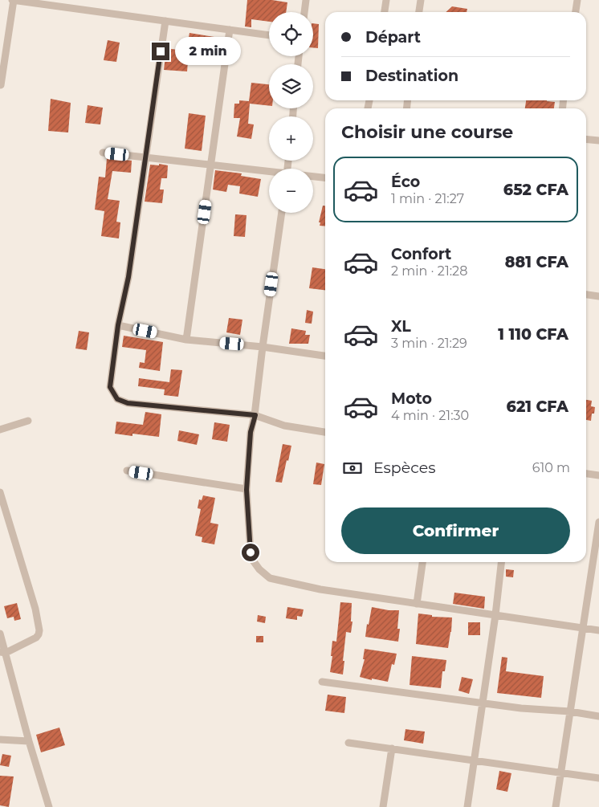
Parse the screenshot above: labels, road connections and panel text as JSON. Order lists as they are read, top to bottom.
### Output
{
  "page": {
    "map_buttons": ["+", "−"],
    "banner": ["Départ", "Destination"],
    "bubble": "2 min",
    "heading": "Choisir une course",
    "list": [
      {
        "name": "Éco",
        "note": "1 min · 21:27",
        "value": "652 CFA"
      },
      {
        "name": "Confort",
        "note": "2 min · 21:28",
        "value": "881 CFA"
      },
      {
        "name": "XL",
        "note": "3 min · 21:29",
        "value": "1 110 CFA"
      },
      {
        "name": "Moto",
        "note": "4 min · 21:30",
        "value": "621 CFA"
      }
    ],
    "pay": ["Espèces", "610 m"],
    "buttons": "Confirmer"
  }
}
